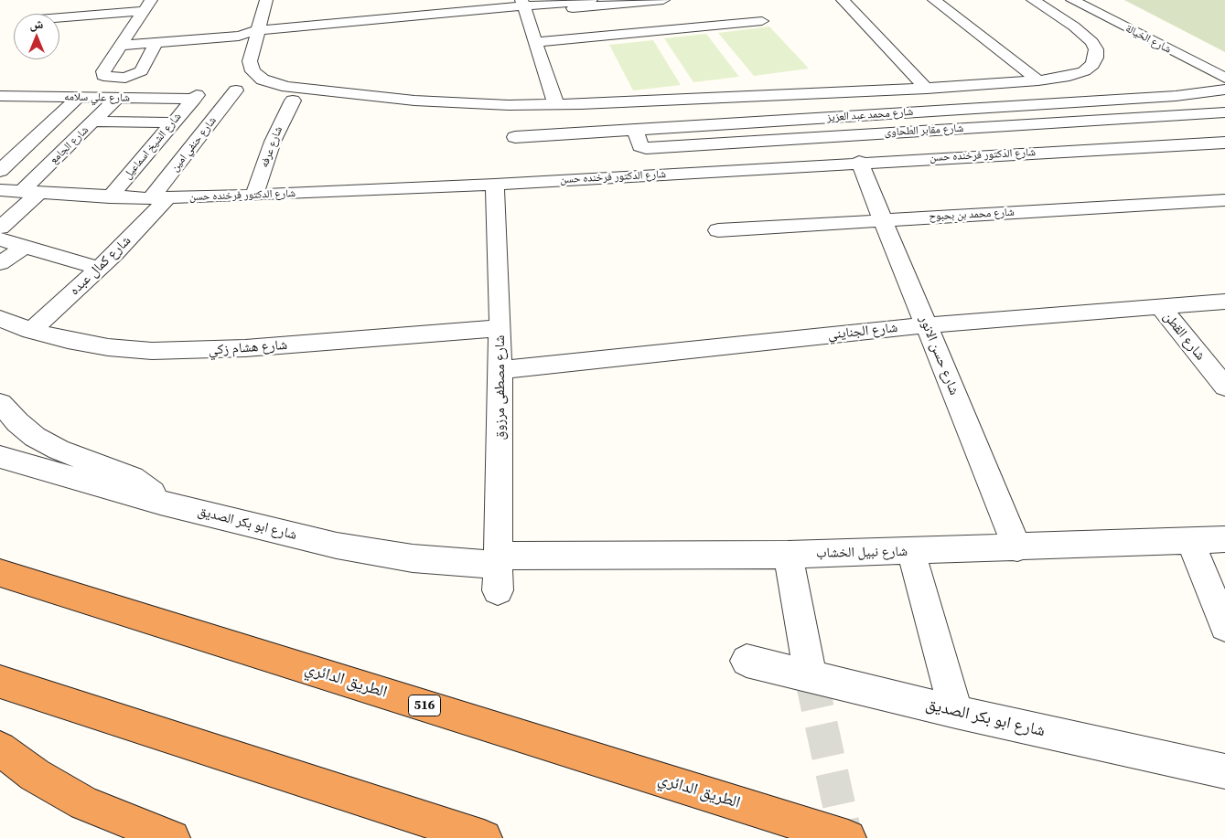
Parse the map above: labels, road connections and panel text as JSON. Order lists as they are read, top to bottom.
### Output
{
  "streets": {
    "highway": ["الطريق الدائري", "516"],
    "street": [
      "شارع الخيالة",
      "شارع علي سلامه",
      "شارع محمد عبد العزيز",
      "شارع مقابر الطحاوى",
      "شارع حنفي امين",
      "شارع الجامع",
      "شارع الشيخ اسماعيل",
      "شارع عرفه",
      "شارع الدكتور فرخنده حسن",
      "شارع محمد بن بحبوح",
      "شارع كمال عبده",
      "شارع الجنايني",
      "شارع القطن",
      "شارع هشام زكي",
      "شارع حسن الانور",
      "شارع مصطفى مرزوق",
      "شارع ابو بكر الصديق",
      "شارع نبيل الخشاب"
    ]
  },
  "crossings": [
    ["شارع علي سلامه", "شارع الجامع"],
    ["شارع علي سلامه", "شارع الشيخ اسماعيل"],
    ["شارع محمد عبد العزيز", "شارع مقابر الطحاوى"],
    ["شارع حنفي امين", "شارع الدكتور فرخنده حسن"],
    ["شارع حنفي امين", "شارع كمال عبده"],
    ["شارع الجامع", "شارع الدكتور فرخنده حسن"],
    ["شارع الشيخ اسماعيل", "شارع الدكتور فرخنده حسن"],
    ["شارع عرفه", "شارع الدكتور فرخنده حسن"],
    ["شارع الدكتور فرخنده حسن", "شارع كمال عبده"],
    ["شارع الدكتور فرخنده حسن", "شارع حسن الانور"],
    ["شارع الدكتور فرخنده حسن", "شارع مصطفى مرزوق"],
    ["شارع محمد بن بحبوح", "شارع حسن الانور"],
    ["شارع كمال عبده", "شارع هشام زكي"],
    ["شارع الجنايني", "شارع القطن"],
    ["شارع الجنايني", "شارع حسن الانور"],
    ["شارع الجنايني", "شارع مصطفى مرزوق"],
    ["شارع هشام زكي", "شارع مصطفى مرزوق"],
    ["شارع حسن الانور", "شارع نبيل الخشاب"],
    ["شارع مصطفى مرزوق", "شارع ابو بكر الصديق"],
    ["شارع مصطفى مرزوق", "شارع نبيل الخشاب"],
    ["شارع ابو بكر الصديق", "شارع نبيل الخشاب"]
  ],
  "north": "top"
}
